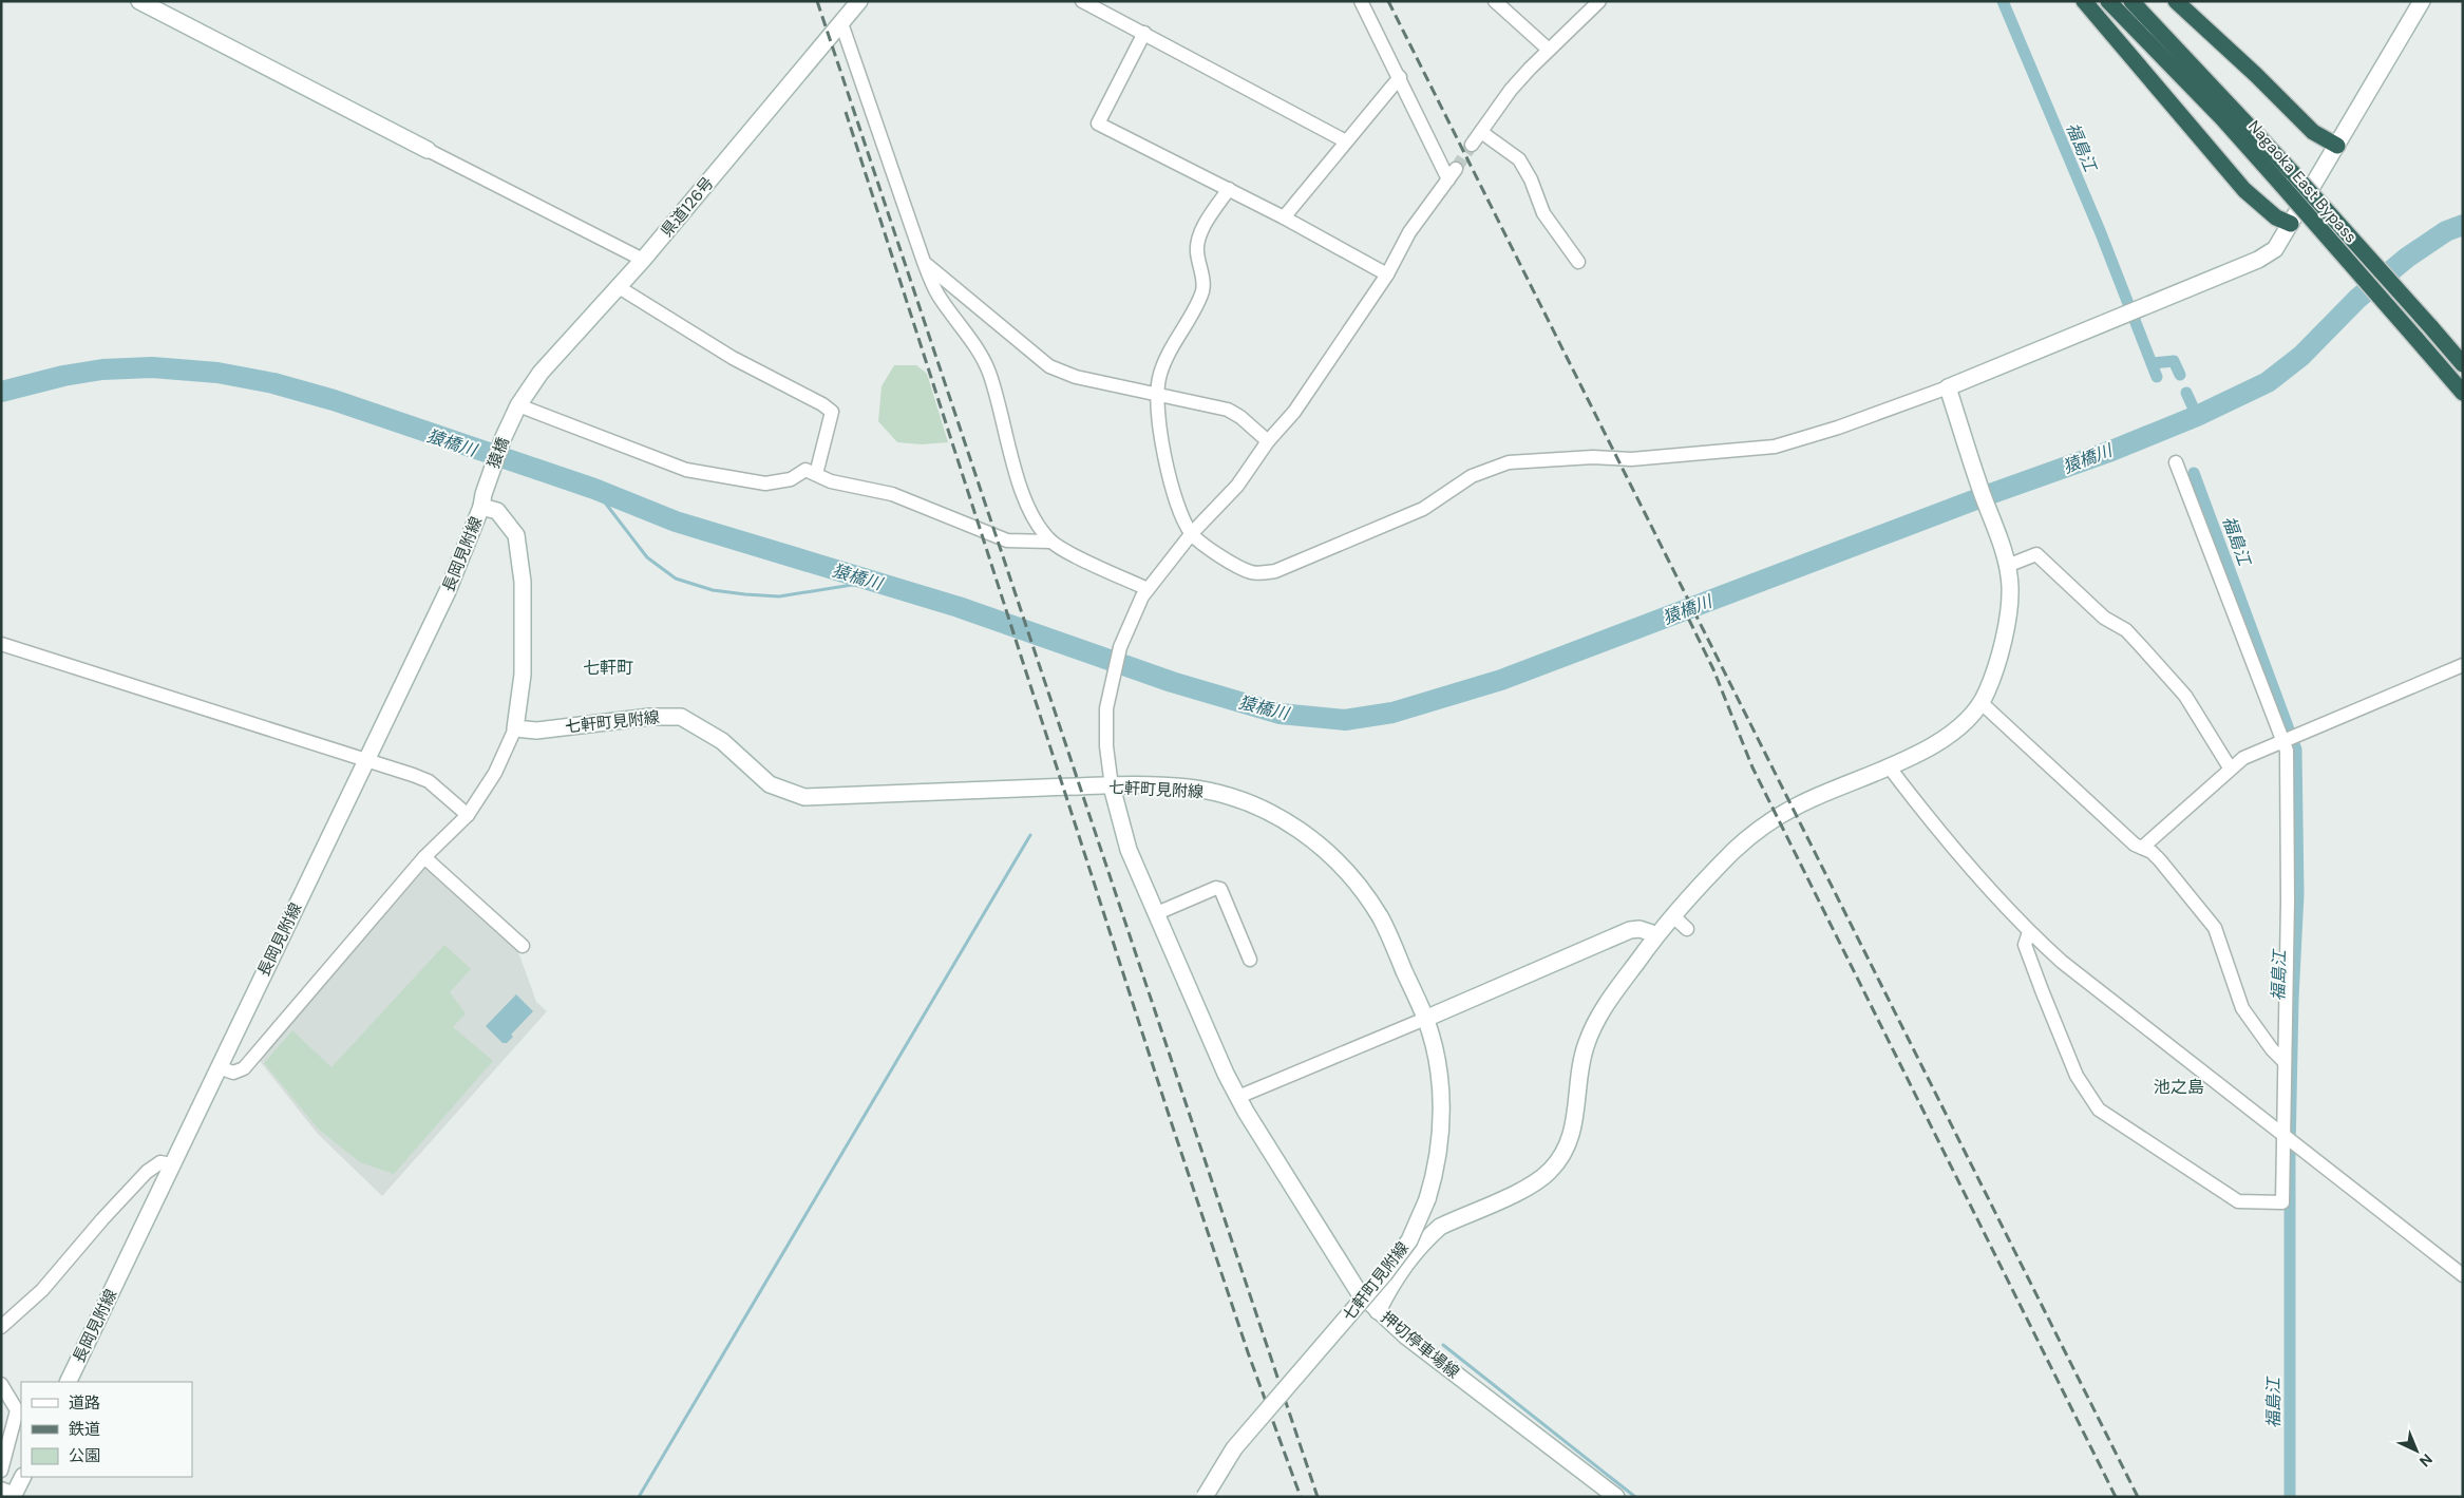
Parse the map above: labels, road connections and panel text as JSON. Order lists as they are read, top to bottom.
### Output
{
  "streets": {
    "highway": ["Nagaoka East Bypass"],
    "main road": [
      "県道126号",
      "猿橋",
      "長岡見附線",
      "七軒町見附線",
      "押切停車場線"
    ]
  },
  "crossings": [
    ["県道126号", "猿橋"],
    ["猿橋", "長岡見附線"],
    ["七軒町見附線", "押切停車場線"]
  ],
  "districts": ["七軒町", "池之島"],
  "water": ["福島江", "猿橋川"],
  "legend": ["道路", "鉄道", "公園"],
  "north": "bottom right"
}
